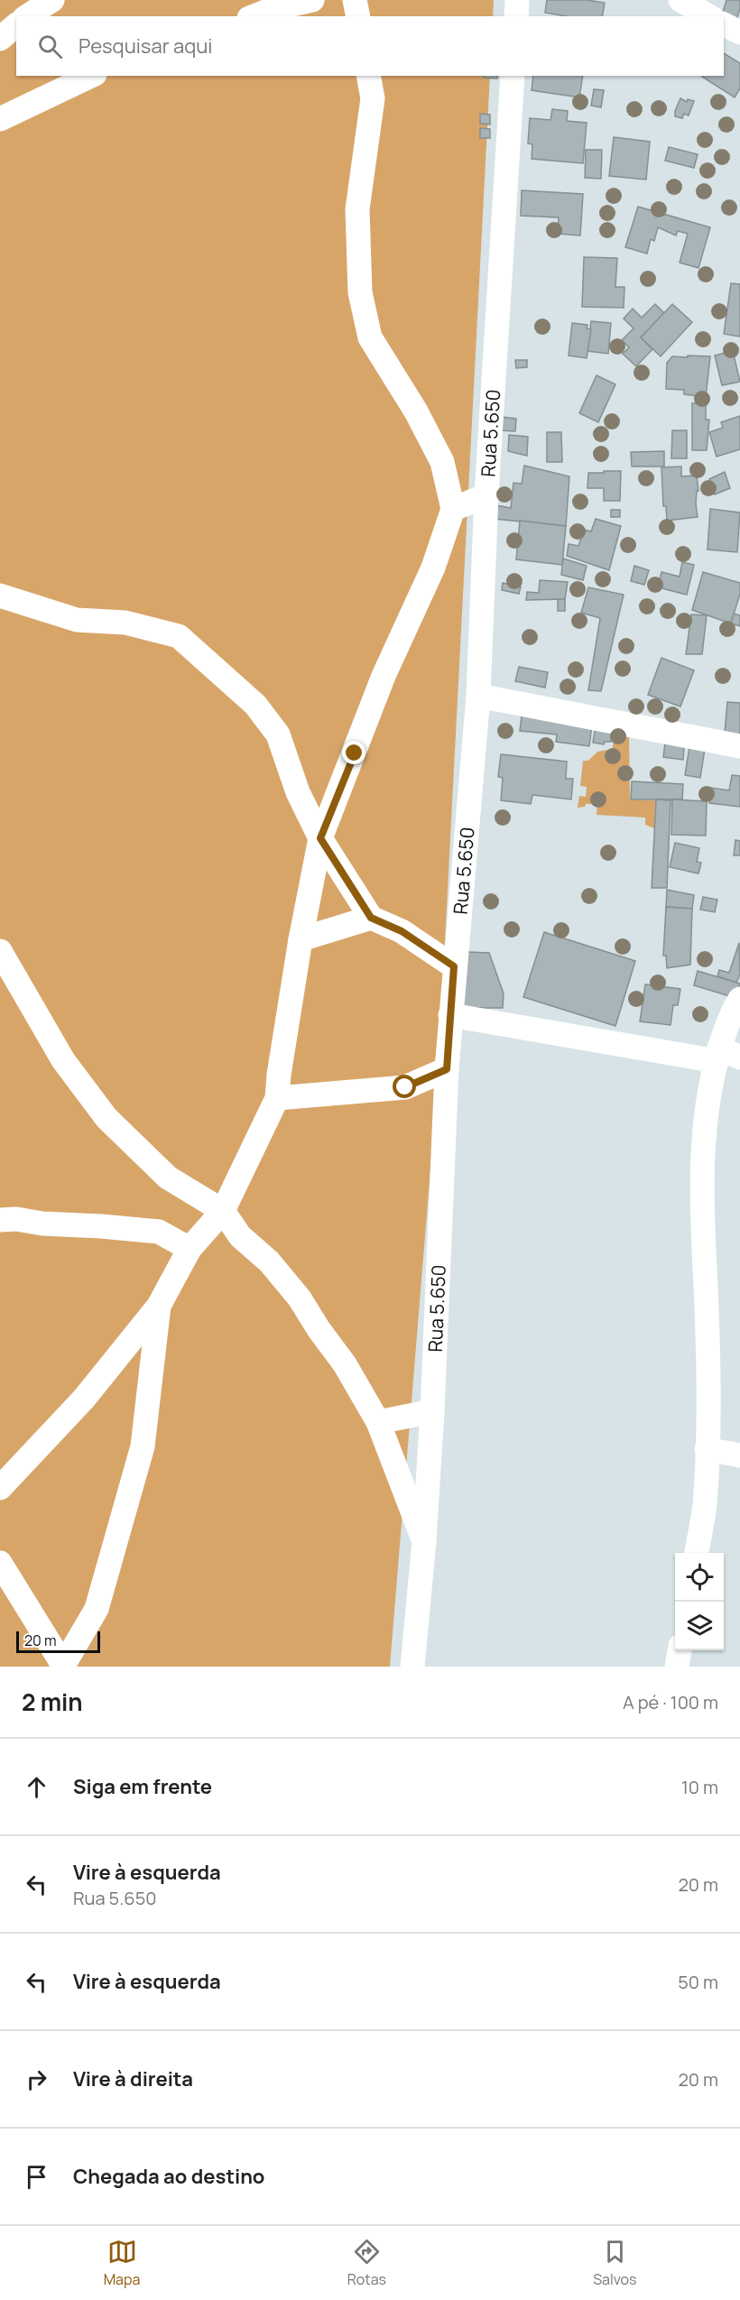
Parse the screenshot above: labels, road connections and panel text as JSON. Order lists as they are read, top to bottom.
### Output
{
  "streets": {
    "street": ["Rua 5.650"]
  },
  "scale_bar": "20 m",
  "page": {
    "search": "Pesquisar aqui",
    "scale": "20 m",
    "heading": ["2 min", "A pé · 100 m"],
    "list": [
      ["Siga em frente", "10 m"],
      ["Vire à esquerda", "Rua 5.650", "20 m"],
      ["Vire à esquerda", "50 m"],
      ["Vire à direita", "20 m"],
      "Chegada ao destino"
    ],
    "nav": ["Mapa", "Rotas", "Salvos"]
  }
}
